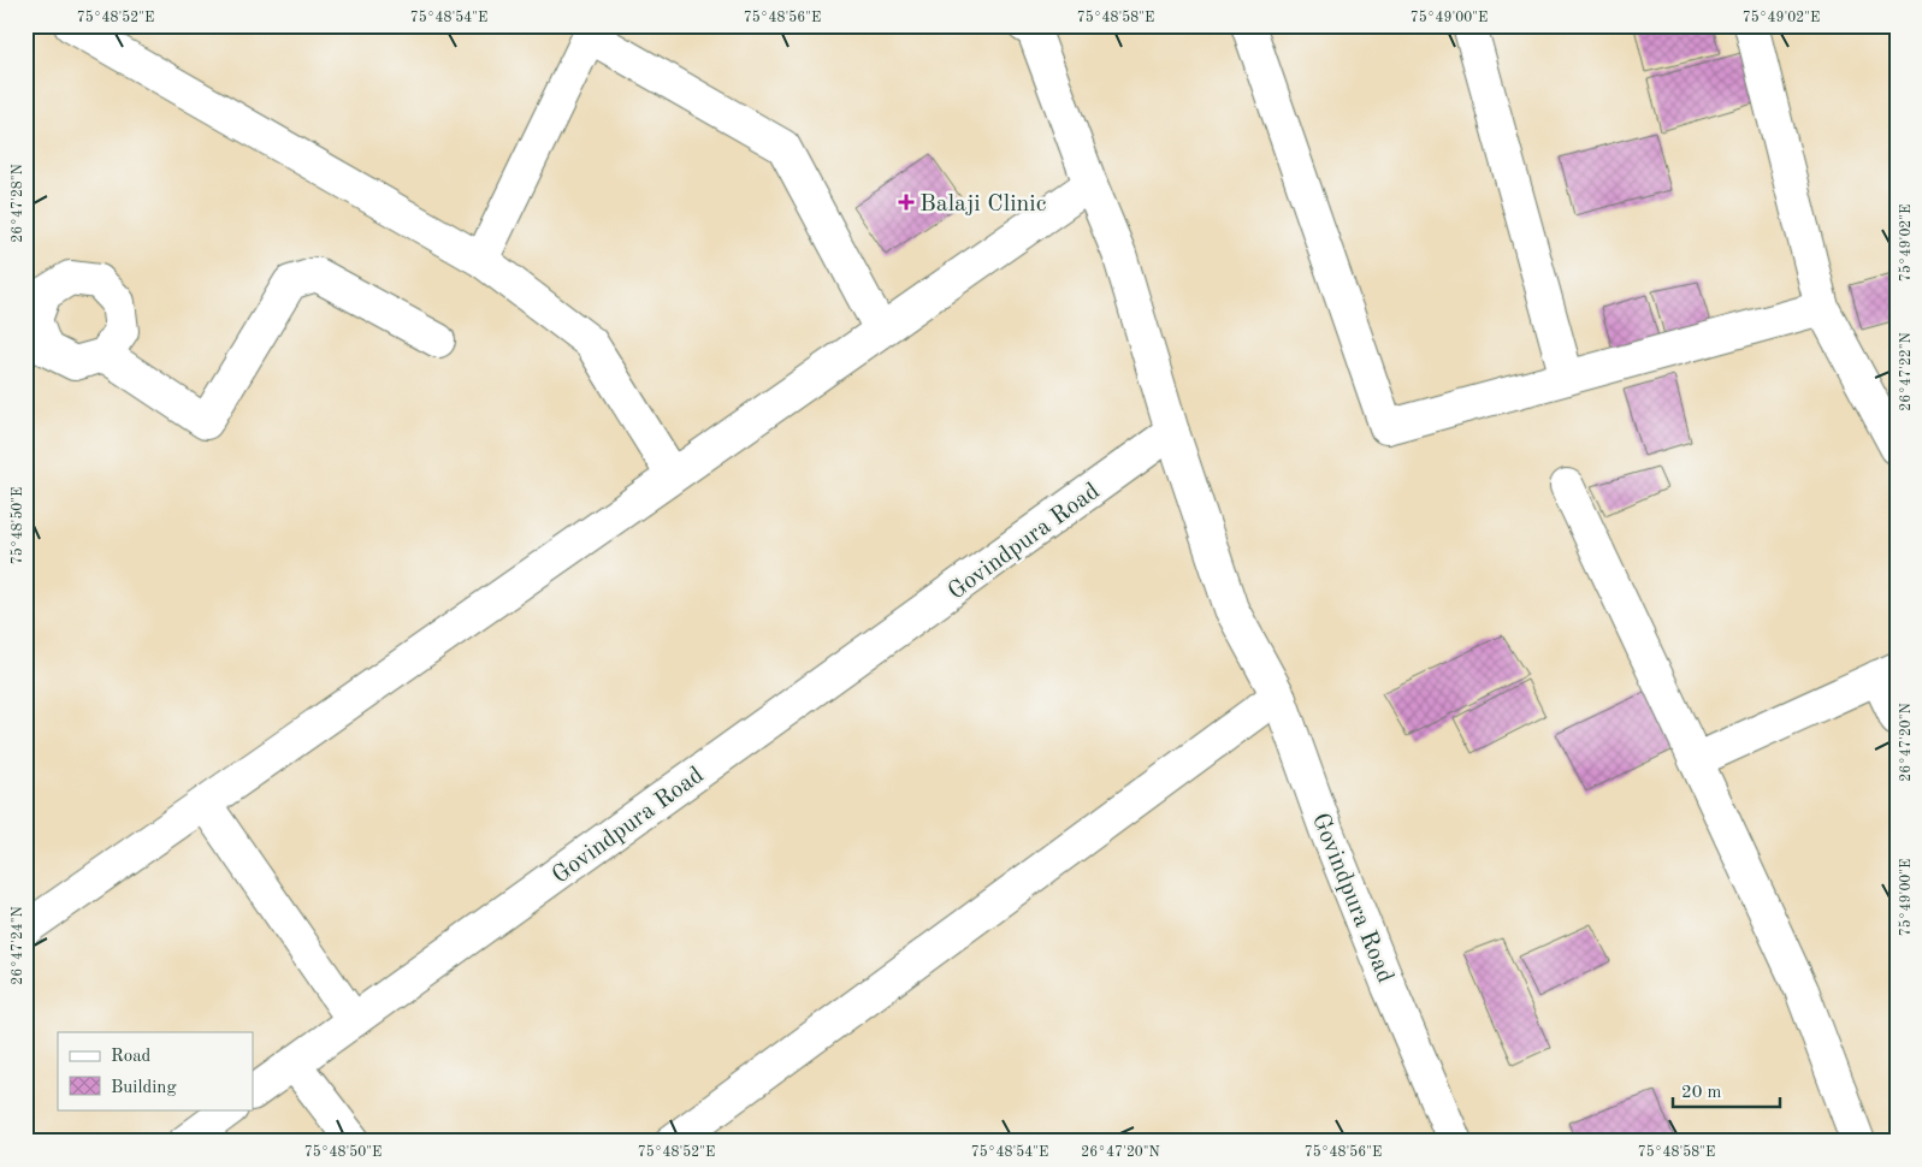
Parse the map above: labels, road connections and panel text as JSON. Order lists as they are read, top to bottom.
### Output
{
  "streets": {
    "street": ["Govindpura Road"]
  },
  "places": {
    "health": ["Balaji Clinic"]
  },
  "legend": ["Road", "Building"],
  "scale_bar": "20 m",
  "coordinates": [
    "75°48'52\"E",
    "75°48'54\"E",
    "75°48'56\"E",
    "75°48'58\"E",
    "75°49'00\"E",
    "75°49'02\"E",
    "26°47'28\"N",
    "26°47'22\"N",
    "75°48'50\"E",
    "26°47'20\"N",
    "26°47'24\"N"
  ]
}
